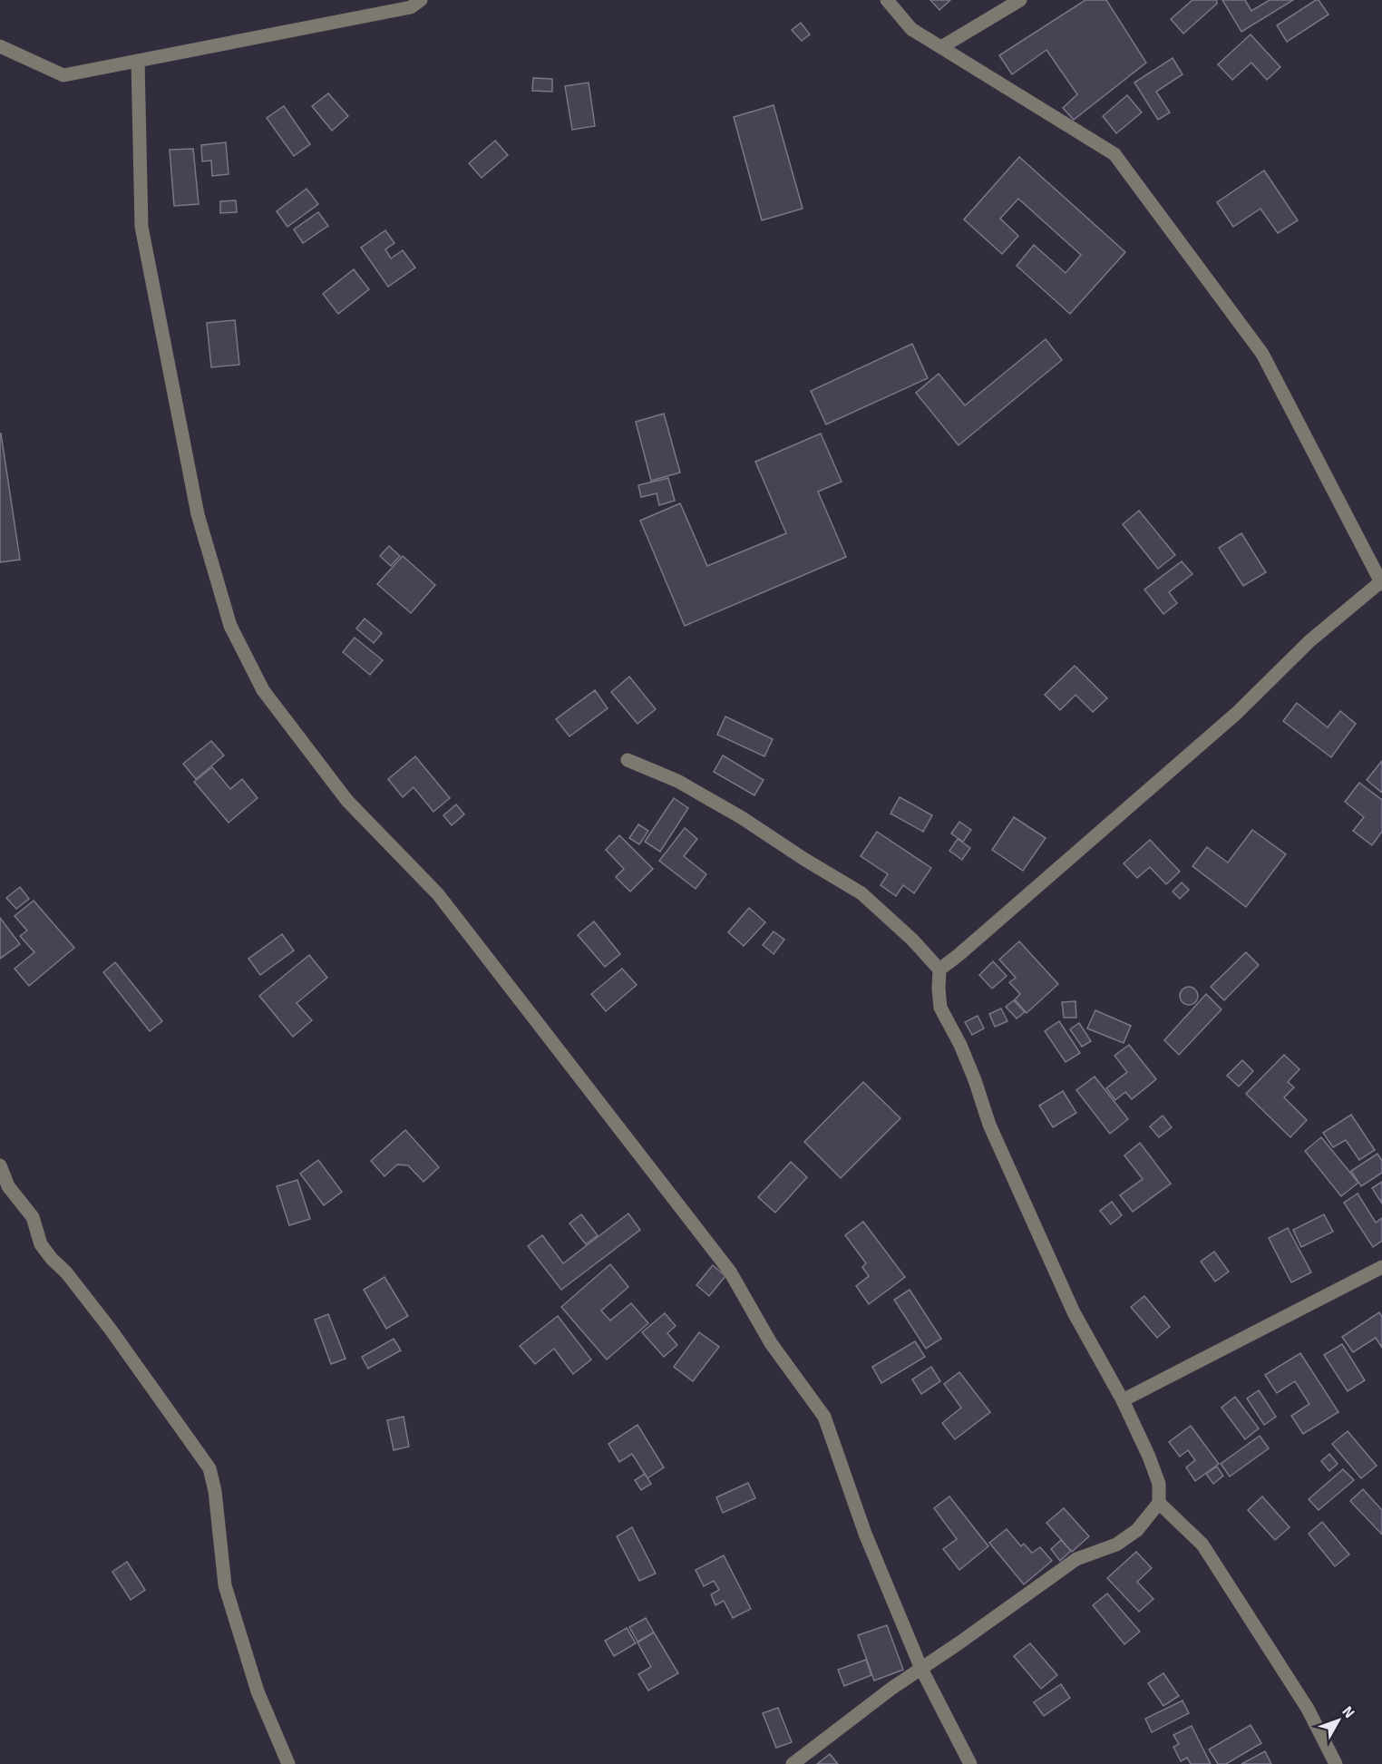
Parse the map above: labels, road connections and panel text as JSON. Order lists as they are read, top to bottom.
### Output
{
  "north": "top right"
}
